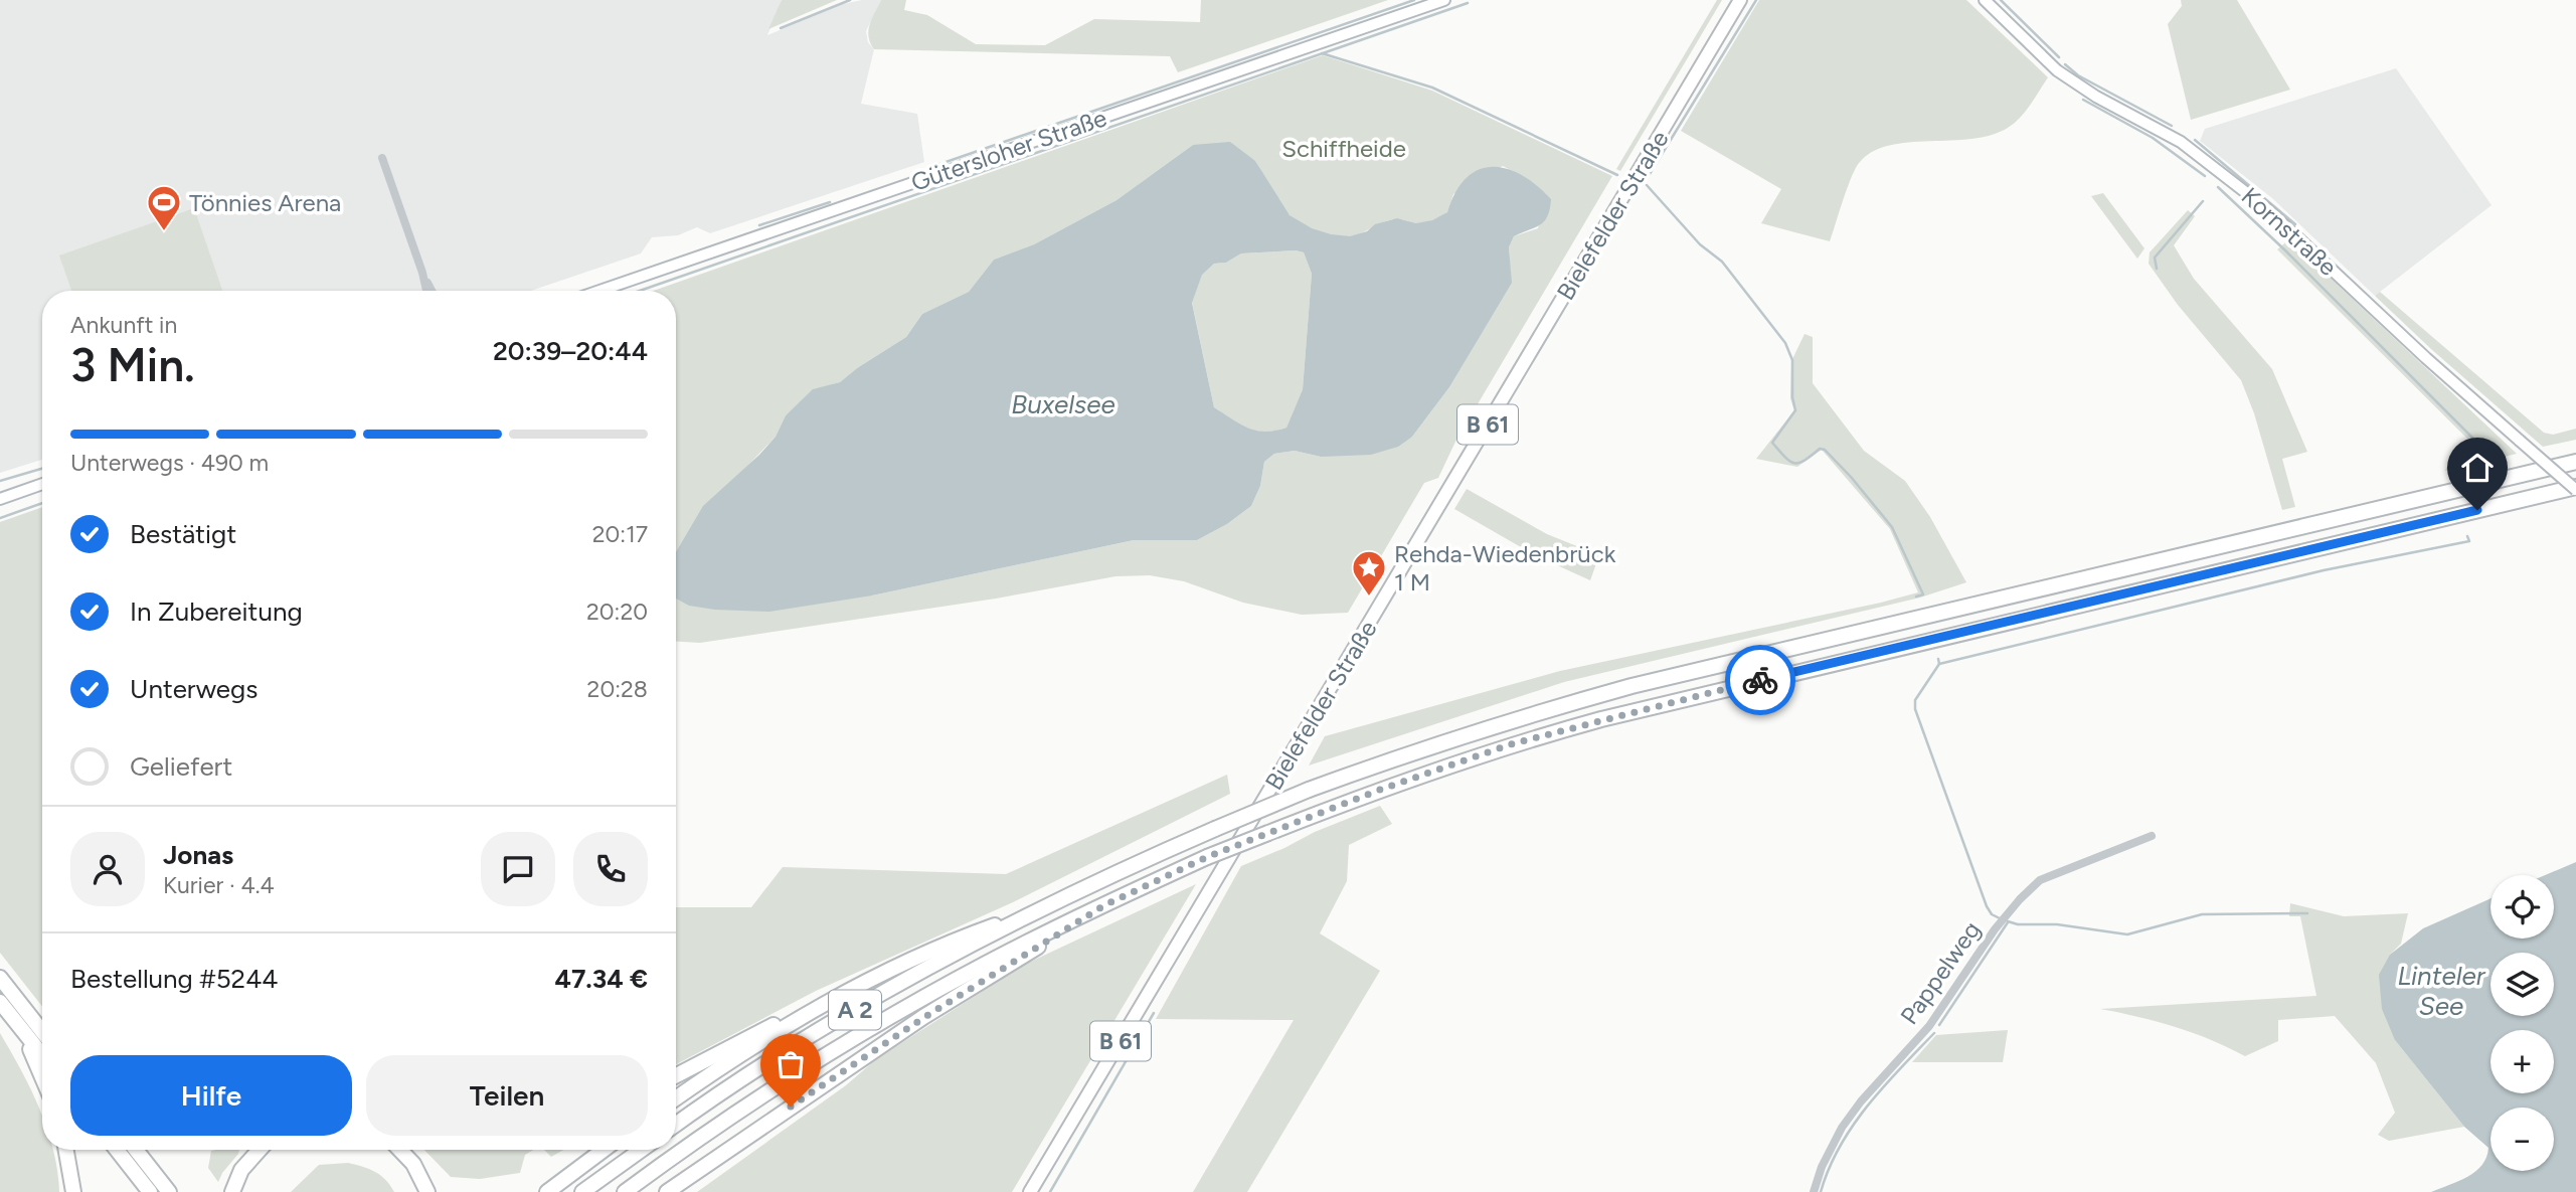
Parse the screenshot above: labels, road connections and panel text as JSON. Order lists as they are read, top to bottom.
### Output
{
  "streets": {
    "highway": ["A 2"],
    "main road": [
      "Gütersloher Straße",
      "Bielefelder Straße",
      "Kornstraße",
      "B 61"
    ],
    "street": ["Pappelweg"]
  },
  "crossings": [
    ["Kornstraße", "A 2"]
  ],
  "water": ["Buxelsee", "Linteler See"],
  "parks": ["Schiffheide"],
  "places": {
    "sports": ["Tönnies Arena"],
    "place": ["Rehda-Wiedenbrück 1 M"]
  },
  "page": {
    "heading": ["3 Min.", "Ankunft in", "20:39–20:44"],
    "panel": [
      "Jonas",
      "Kurier · 4.4",
      "Bestellung #5244",
      "47.34 €"
    ],
    "bar": "Unterwegs · 490 m",
    "list": [
      ["Bestätigt", "20:17"],
      ["In Zubereitung", "20:20"],
      ["Unterwegs", "20:28"],
      "Geliefert"
    ],
    "map_buttons": ["+", "−"],
    "buttons": ["Hilfe", "Teilen"]
  }
}
